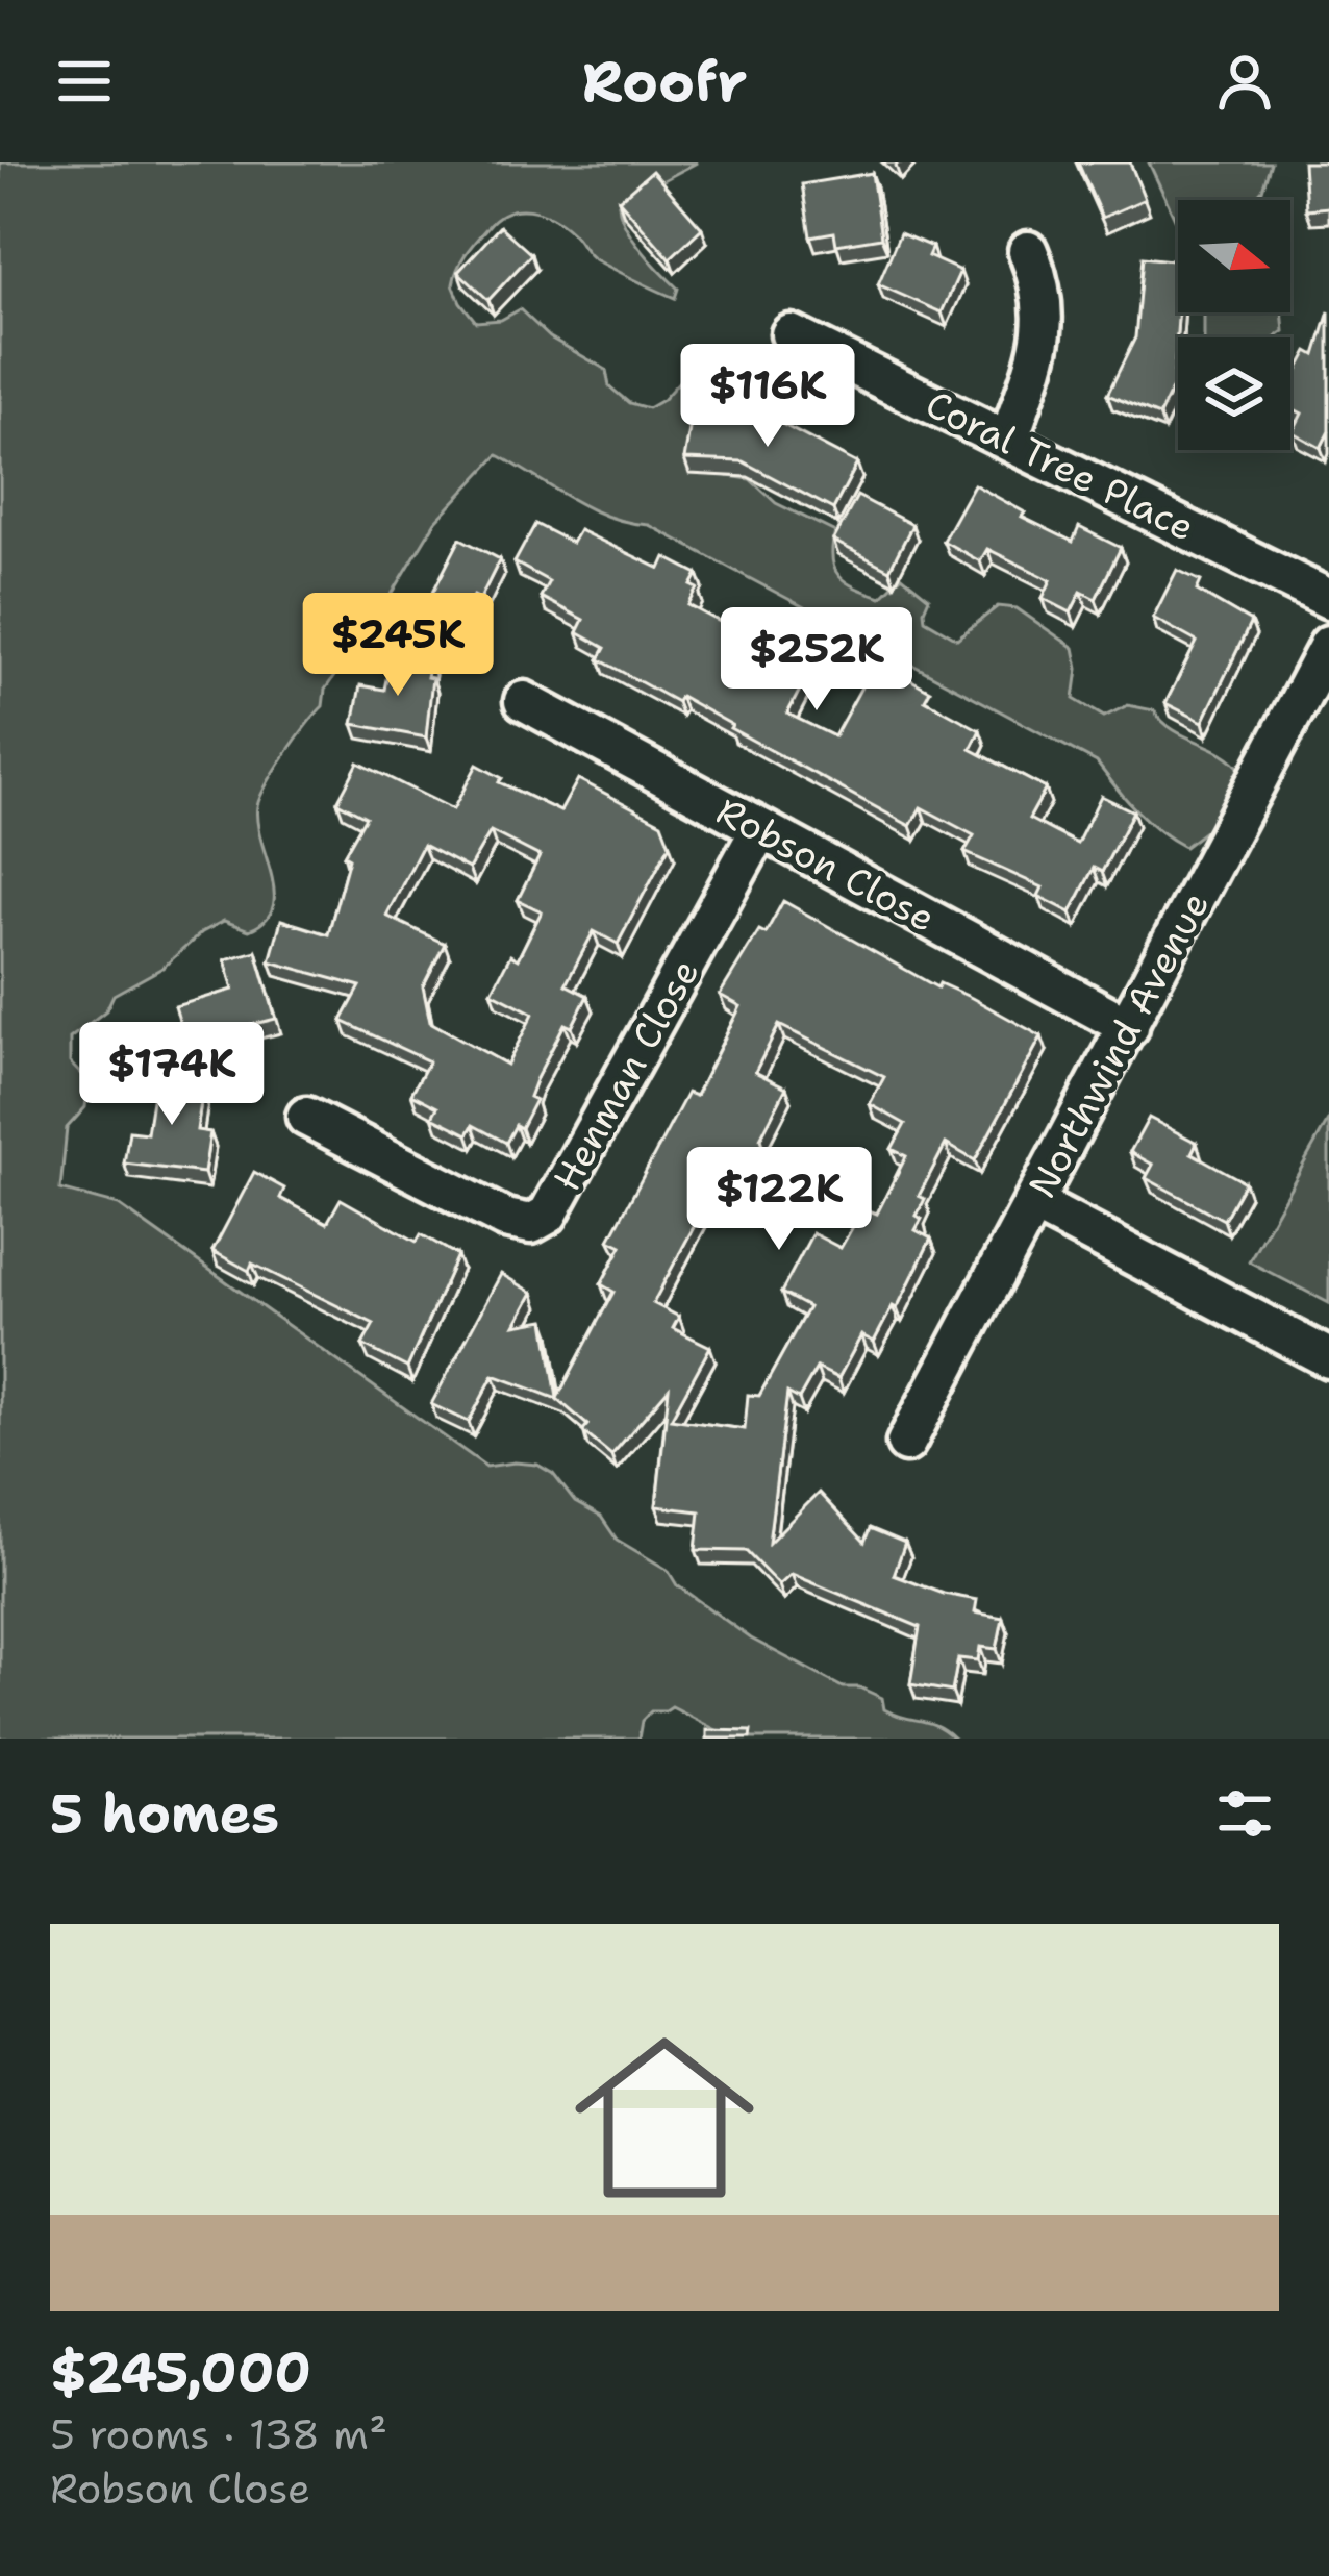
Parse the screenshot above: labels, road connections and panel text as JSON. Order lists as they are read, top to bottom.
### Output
{
  "streets": {
    "street": [
      "Coral Tree Place",
      "Robson Close",
      "Northwind Avenue",
      "Henman Close"
    ]
  },
  "crossings": [
    ["Robson Close", "Northwind Avenue"],
    ["Robson Close", "Henman Close"]
  ],
  "north": "right",
  "page": {
    "header": "Roofr",
    "price": [
      "$116K",
      "$245K",
      "$252K",
      "$174K",
      "$122K"
    ],
    "heading": "5 homes",
    "list": [
      {
        "name": "$245,000",
        "note": "5 rooms · 138 m² · Robson Close"
      }
    ]
  }
}
